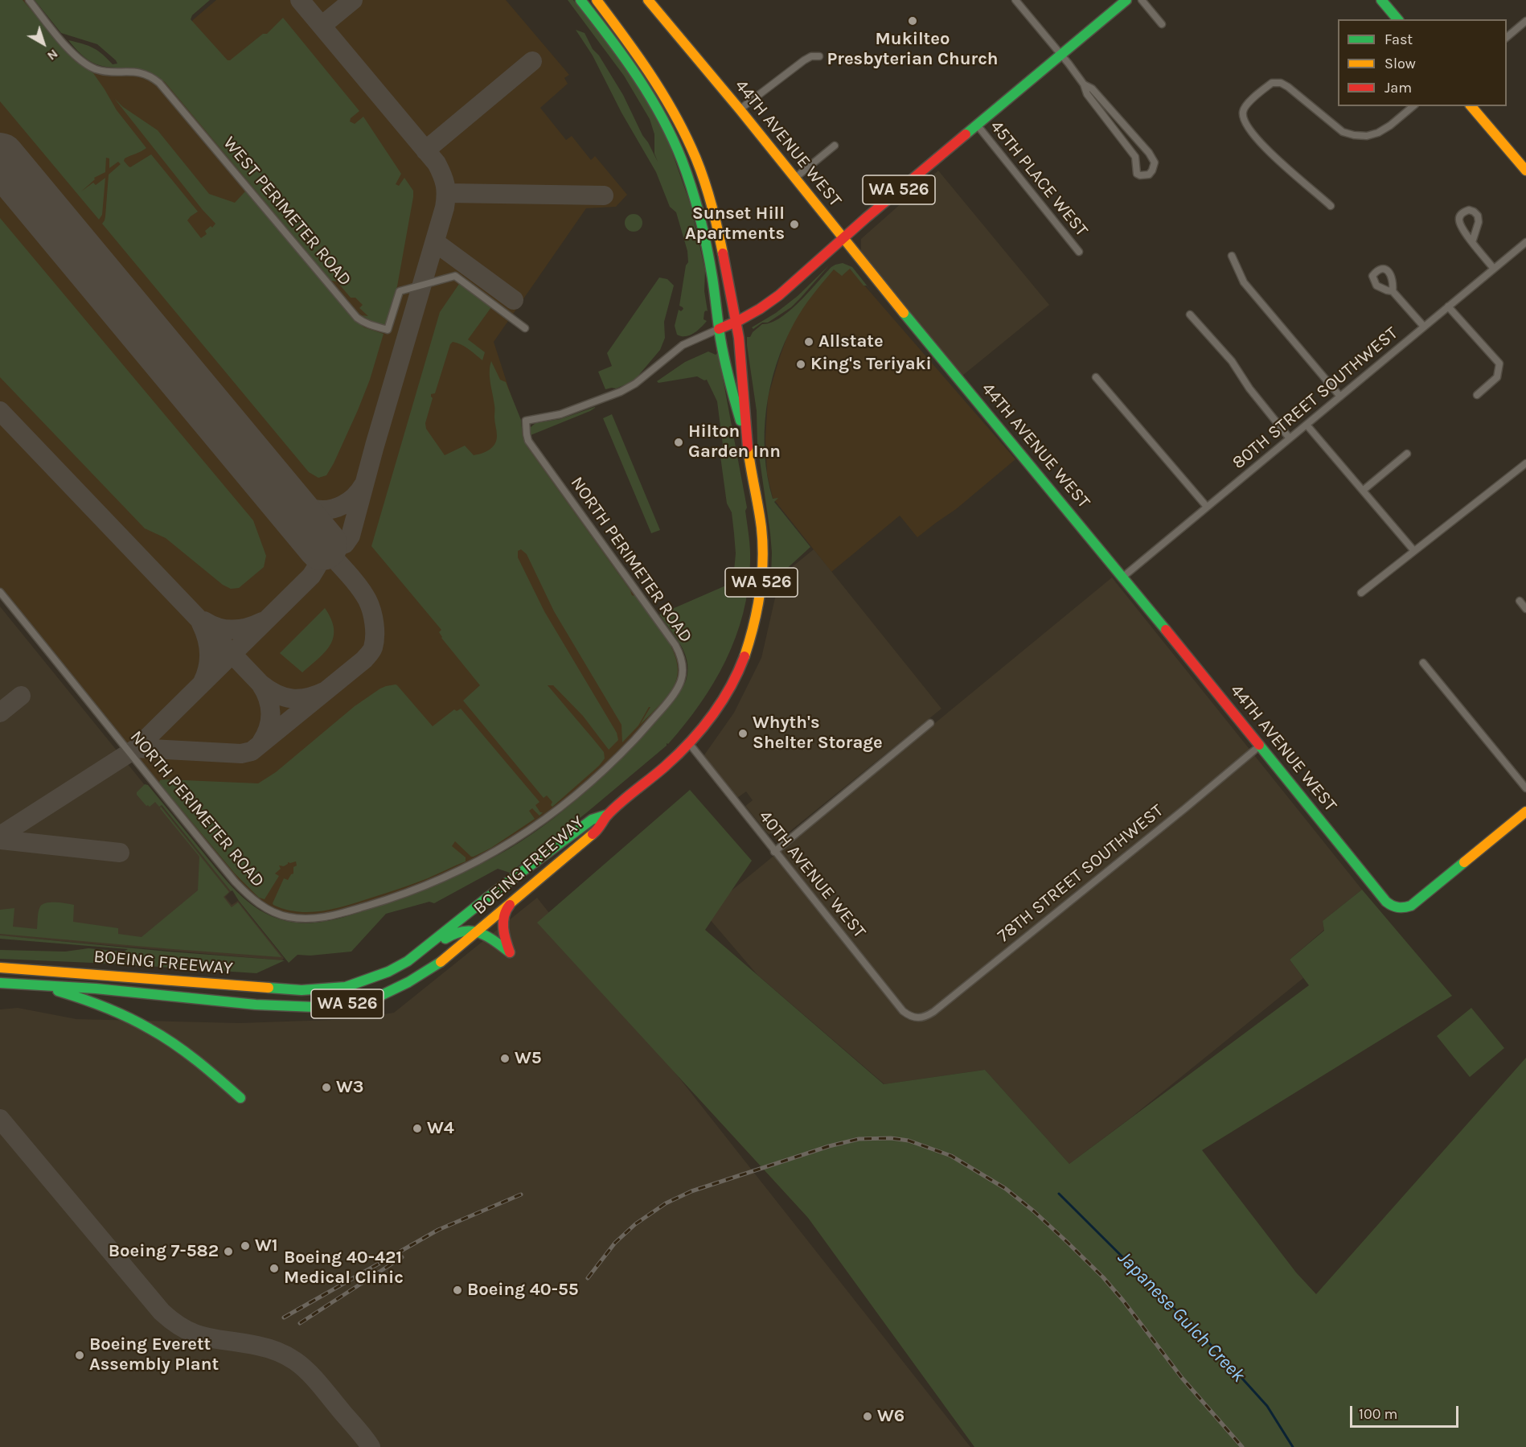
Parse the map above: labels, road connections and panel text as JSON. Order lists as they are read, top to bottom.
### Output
{
  "streets": {
    "main road": ["44TH AVENUE WEST", "WA 526", "BOEING FREEWAY"],
    "street": [
      "45TH PLACE WEST",
      "WEST PERIMETER ROAD",
      "80TH STREET SOUTHWEST",
      "NORTH PERIMETER ROAD",
      "78TH STREET SOUTHWEST",
      "40TH AVENUE WEST"
    ]
  },
  "crossings": [
    ["44TH AVENUE WEST", "WA 526"],
    ["44TH AVENUE WEST", "80TH STREET SOUTHWEST"],
    ["44TH AVENUE WEST", "78TH STREET SOUTHWEST"],
    ["45TH PLACE WEST", "WA 526"],
    ["WA 526", "NORTH PERIMETER ROAD"],
    ["WA 526", "BOEING FREEWAY"],
    ["WA 526", "40TH AVENUE WEST"],
    ["78TH STREET SOUTHWEST", "40TH AVENUE WEST"]
  ],
  "water": ["Japanese Gulch Creek"],
  "places": [
    "Mukilteo Presbyterian Church",
    "Sunset Hill Apartments",
    "Allstate",
    "King's Teriyaki",
    "Hilton Garden Inn",
    "Whyth's Shelter Storage",
    "W5",
    "W3",
    "W4",
    "W1",
    "Boeing 7-582",
    "Boeing 40-421 Medical Clinic",
    "Boeing 40-55",
    "Boeing Everett Assembly Plant",
    "W6"
  ],
  "legend": ["Fast", "Slow", "Jam"],
  "scale_bar": "100 m",
  "north": "bottom right"
}
